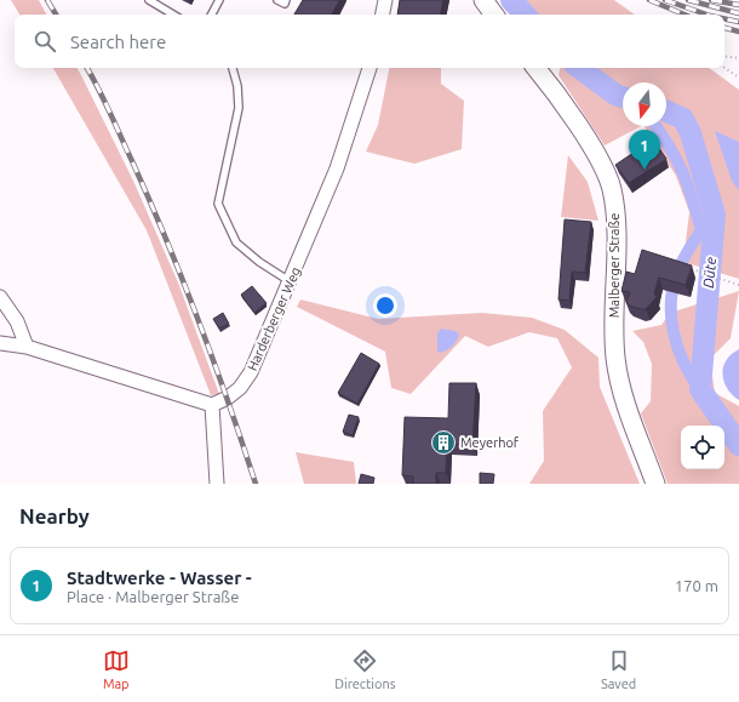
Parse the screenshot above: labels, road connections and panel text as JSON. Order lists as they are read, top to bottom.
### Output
{
  "streets": {
    "street": ["Malberger Straße", "Harderberger Weg"]
  },
  "water": ["Düte"],
  "places": {
    "building": ["Meyerhof"]
  },
  "north": "bottom",
  "page": {
    "search": "Search here",
    "pins": "1",
    "heading": "Nearby",
    "list": [
      {
        "mark": "1",
        "name": "Stadtwerke - Wasser -",
        "note": "Place · Malberger Straße",
        "value": "170 m"
      }
    ],
    "nav": ["Map", "Directions", "Saved"]
  }
}
